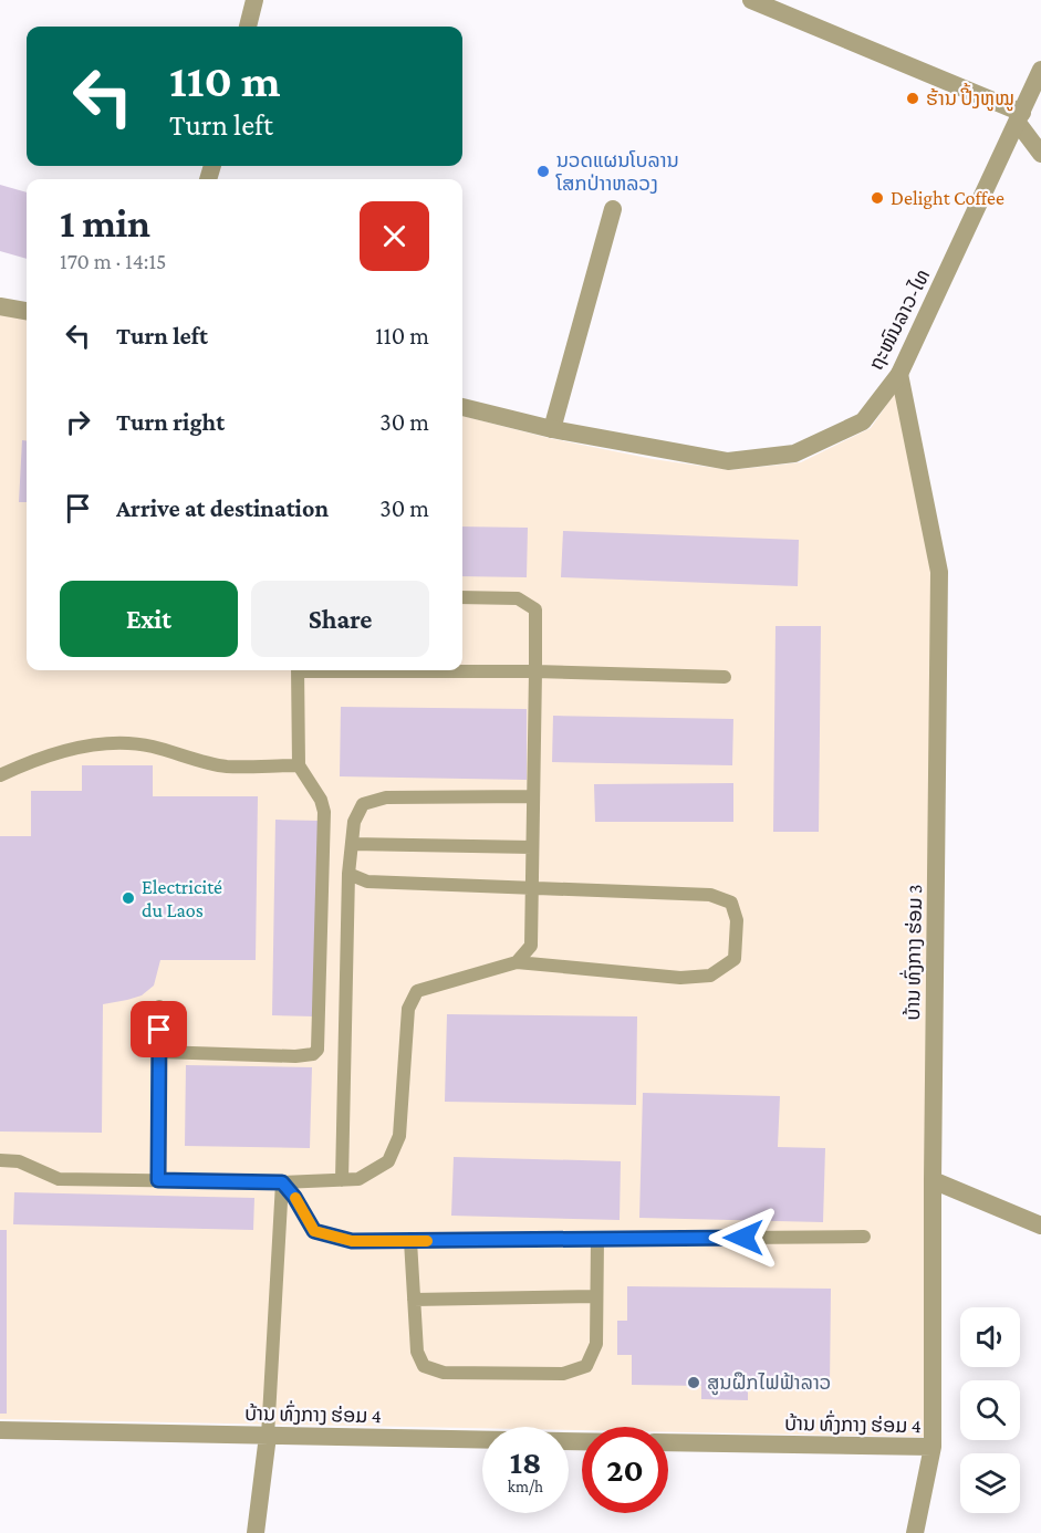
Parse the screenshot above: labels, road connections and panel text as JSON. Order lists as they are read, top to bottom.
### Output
{
  "streets": {
    "street": ["ຖະໜົນລາວ-ໄທ", "ບ້ານ ທົ່ງກາງ ຮ່ອມ 3", "ບ້ານ ທົ່ງກາງ ຮ່ອມ 4"]
  },
  "crossings": [
    ["ຖະໜົນລາວ-ໄທ", "ບ້ານ ທົ່ງກາງ ຮ່ອມ 3"],
    ["ບ້ານ ທົ່ງກາງ ຮ່ອມ 3", "ບ້ານ ທົ່ງກາງ ຮ່ອມ 4"]
  ],
  "places": [
    "ຮ້ານ ປີ້ງຫູໝູ",
    "ນວດແຜນໂບລານ ໂສກປ່າາຫລວງ",
    "Delight Coffee",
    "Electricité du Laos",
    "ສູນຝຶກໄຟຟ້າລາວ"
  ],
  "page": {
    "turn": ["110 m", "Turn left"],
    "heading": ["1 min", "170 m · 14:15"],
    "list": [
      {
        "name": "Turn left",
        "value": "110 m"
      },
      {
        "name": "Turn right",
        "value": "30 m"
      },
      {
        "name": "Arrive at destination",
        "value": "30 m"
      }
    ],
    "buttons": ["Exit", "Share"],
    "speed": "18 km/h",
    "limit": "20"
  }
}
